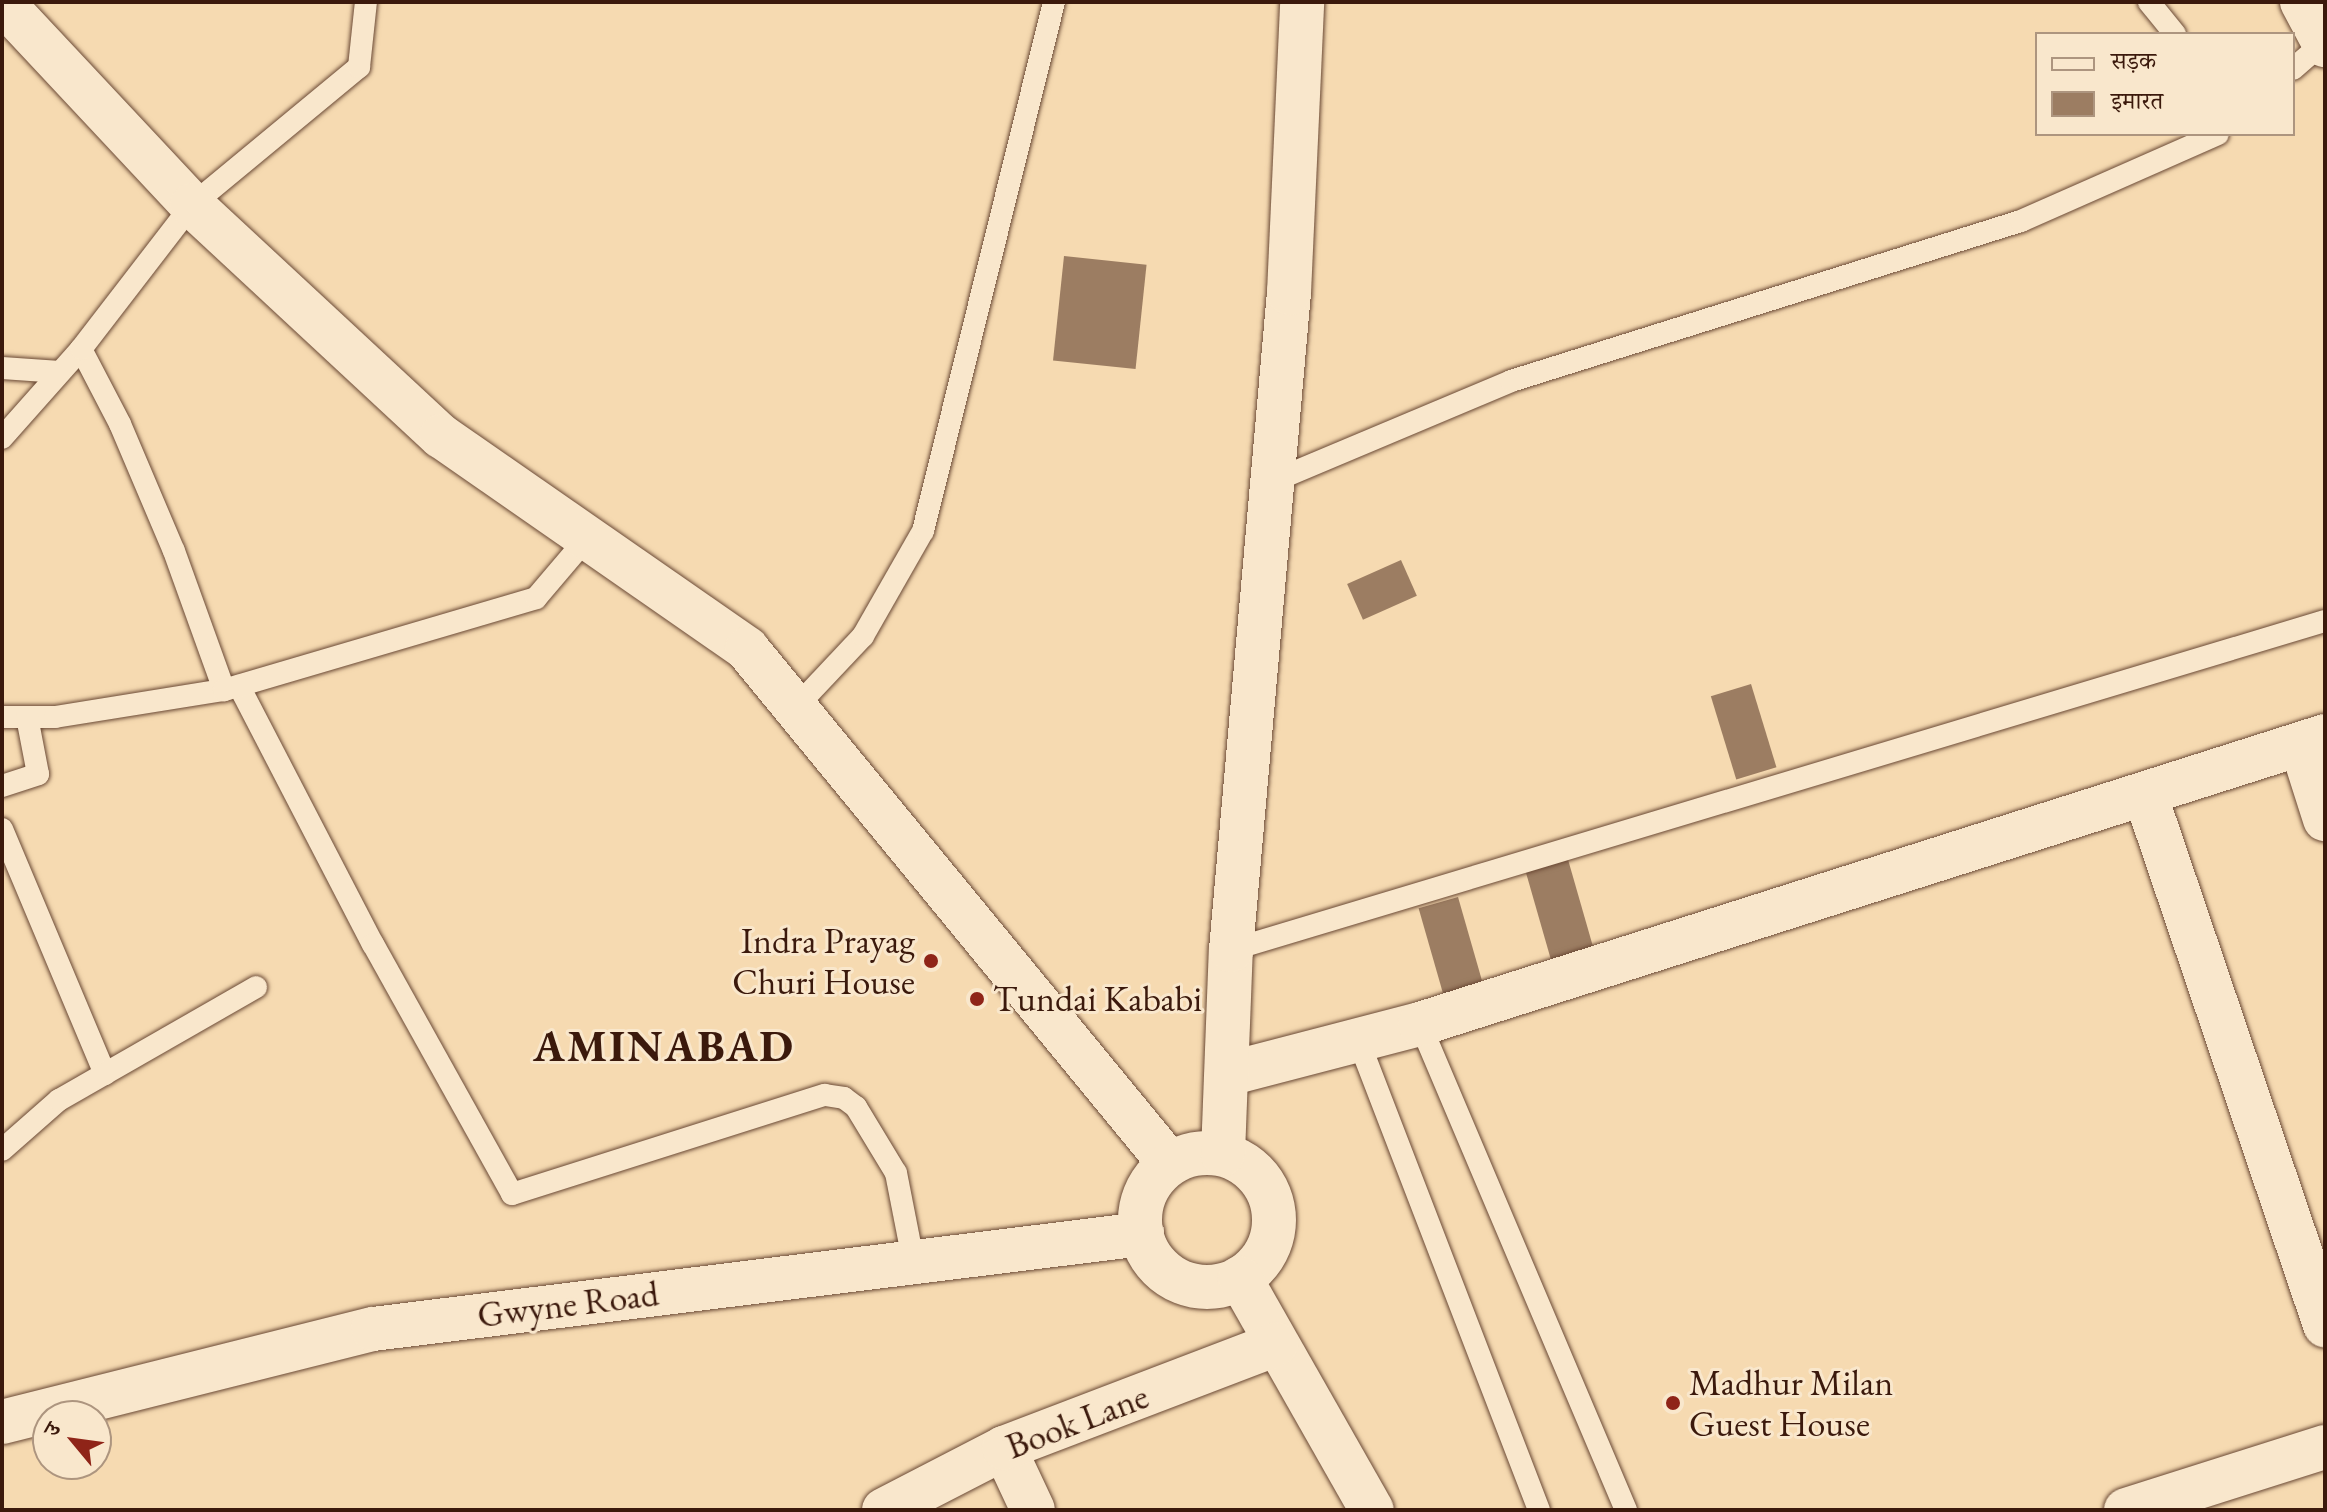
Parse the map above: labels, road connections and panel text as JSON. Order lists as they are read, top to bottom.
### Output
{
  "streets": {
    "street": ["Gwyne Road", "Book Lane"]
  },
  "districts": ["AMINABAD"],
  "places": ["Indra Prayag Churi House", "Tundai Kababi", "Madhur Milan Guest House"],
  "legend": ["सड़क", "इमारत"],
  "north": "top left"
}
